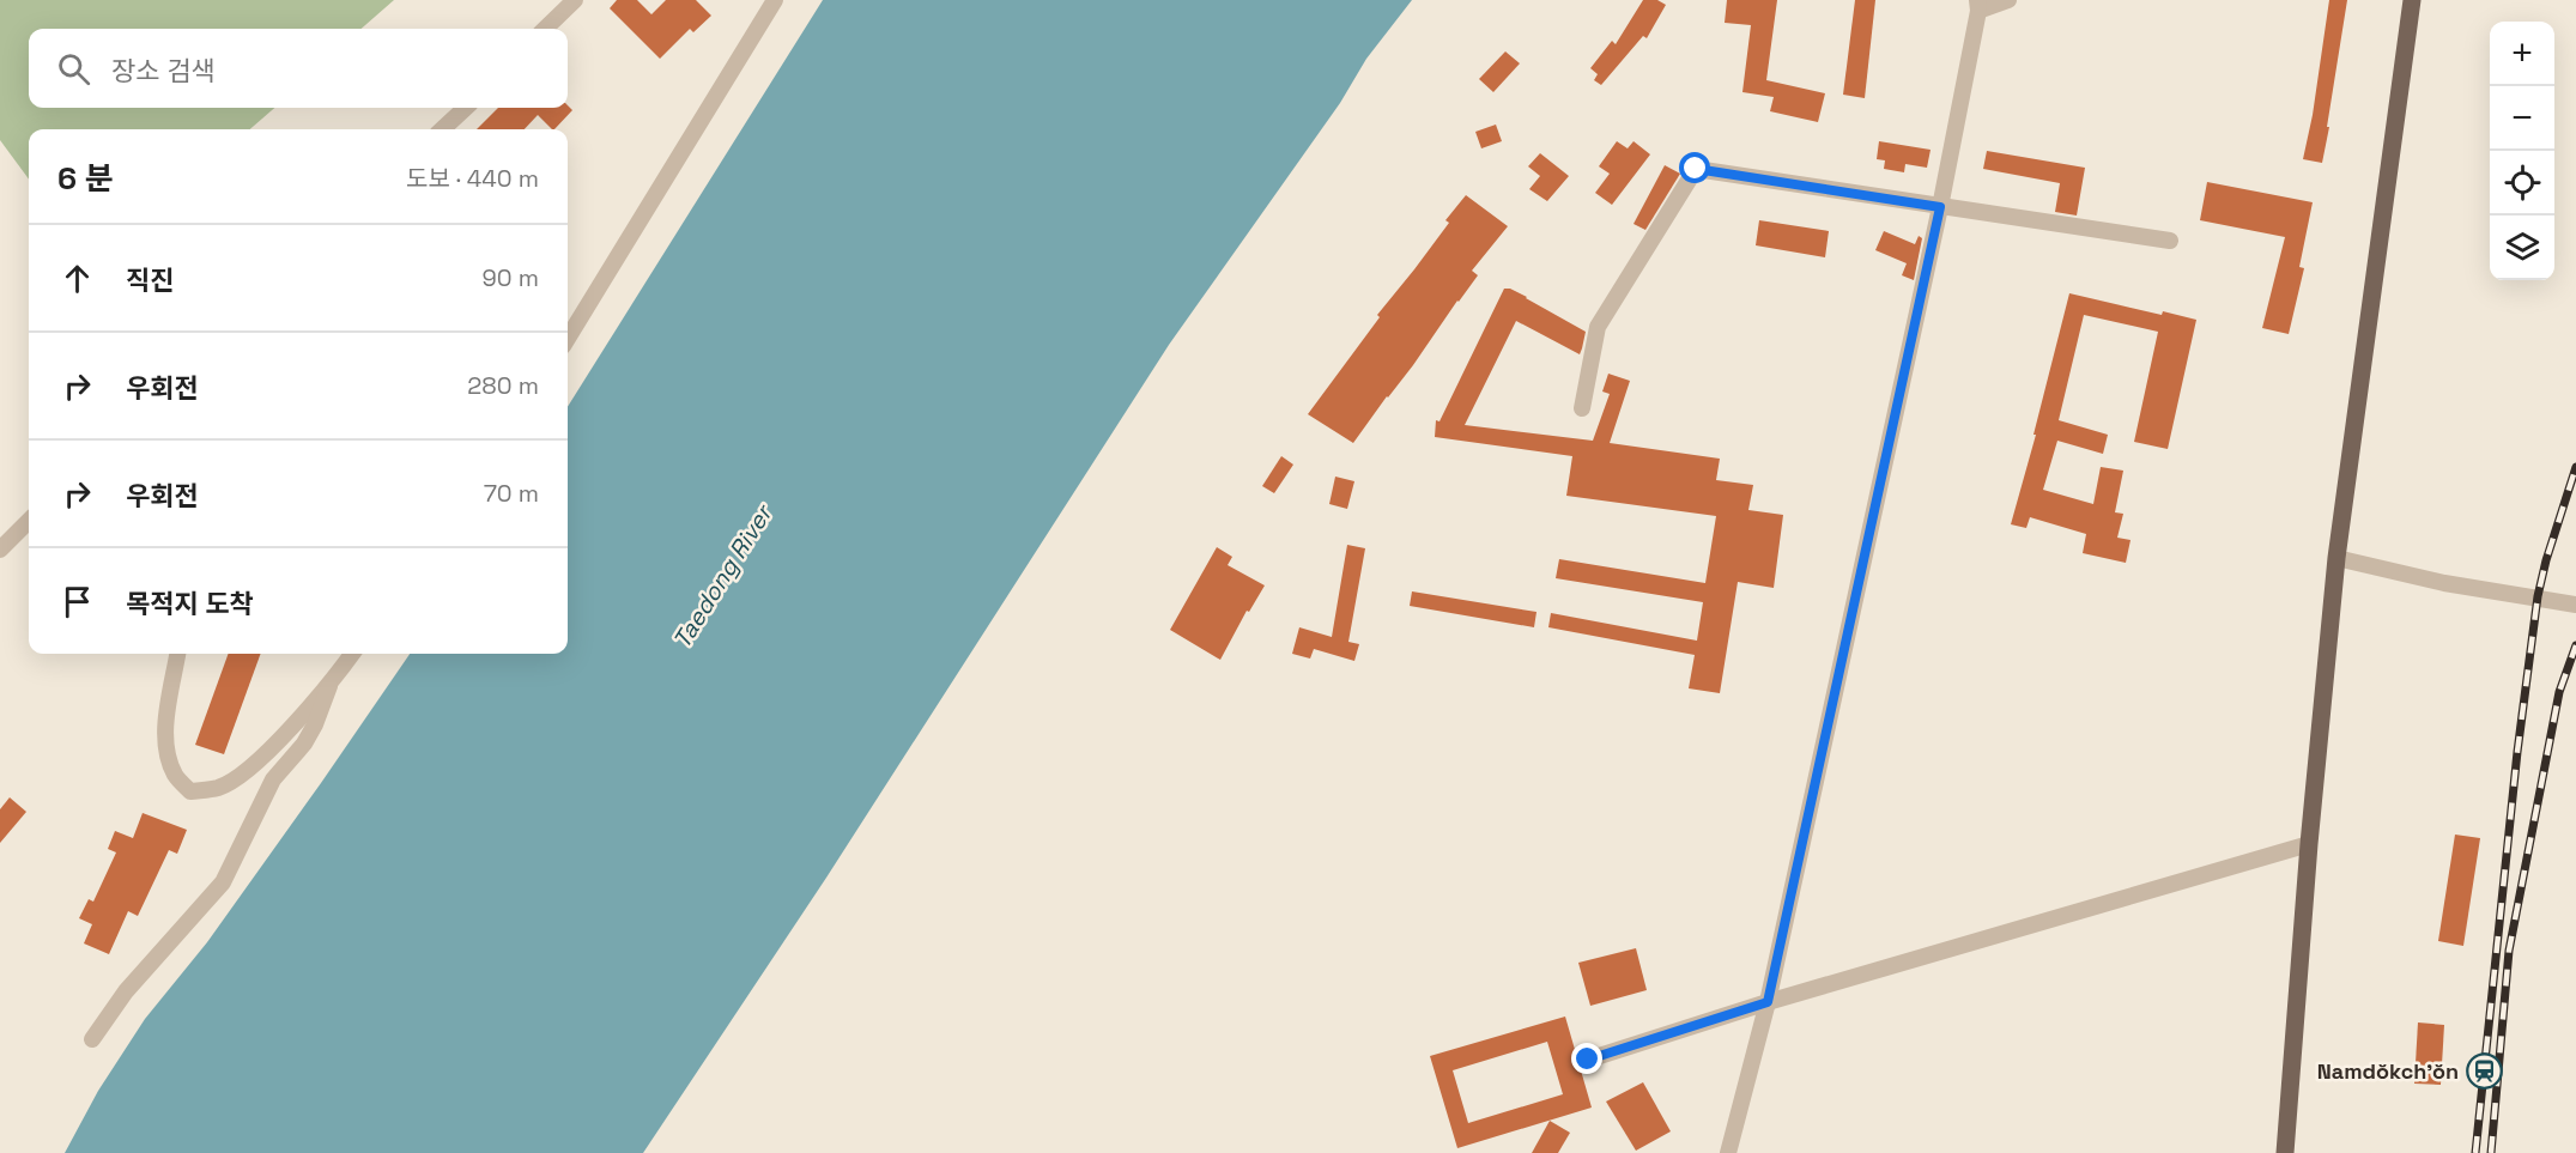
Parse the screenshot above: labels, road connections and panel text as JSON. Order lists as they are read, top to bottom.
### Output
{
  "water": ["Taedong River"],
  "places": {
    "station": ["Namdŏkch'ŏn"]
  },
  "page": {
    "map_buttons": ["+", "−"],
    "search": "장소 검색",
    "heading": ["6 분", "도보 · 440 m"],
    "list": [
      ["직진", "90 m"],
      ["우회전", "280 m"],
      ["우회전", "70 m"],
      "목적지 도착"
    ]
  }
}
